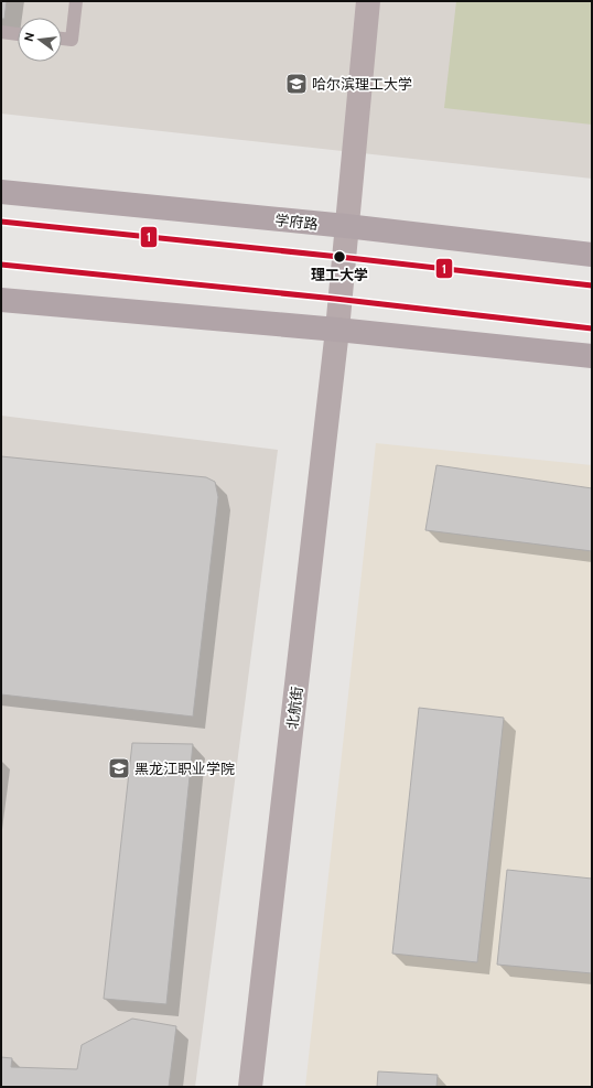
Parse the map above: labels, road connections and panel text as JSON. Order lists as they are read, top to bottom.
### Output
{
  "streets": {
    "highway": ["学府路"],
    "street": ["北航街"]
  },
  "places": {
    "school or university": ["哈尔滨理工大学", "黑龙江职业学院"],
    "other": ["理工大学"]
  },
  "lines": ["transit line 1"],
  "north": "left"
}
